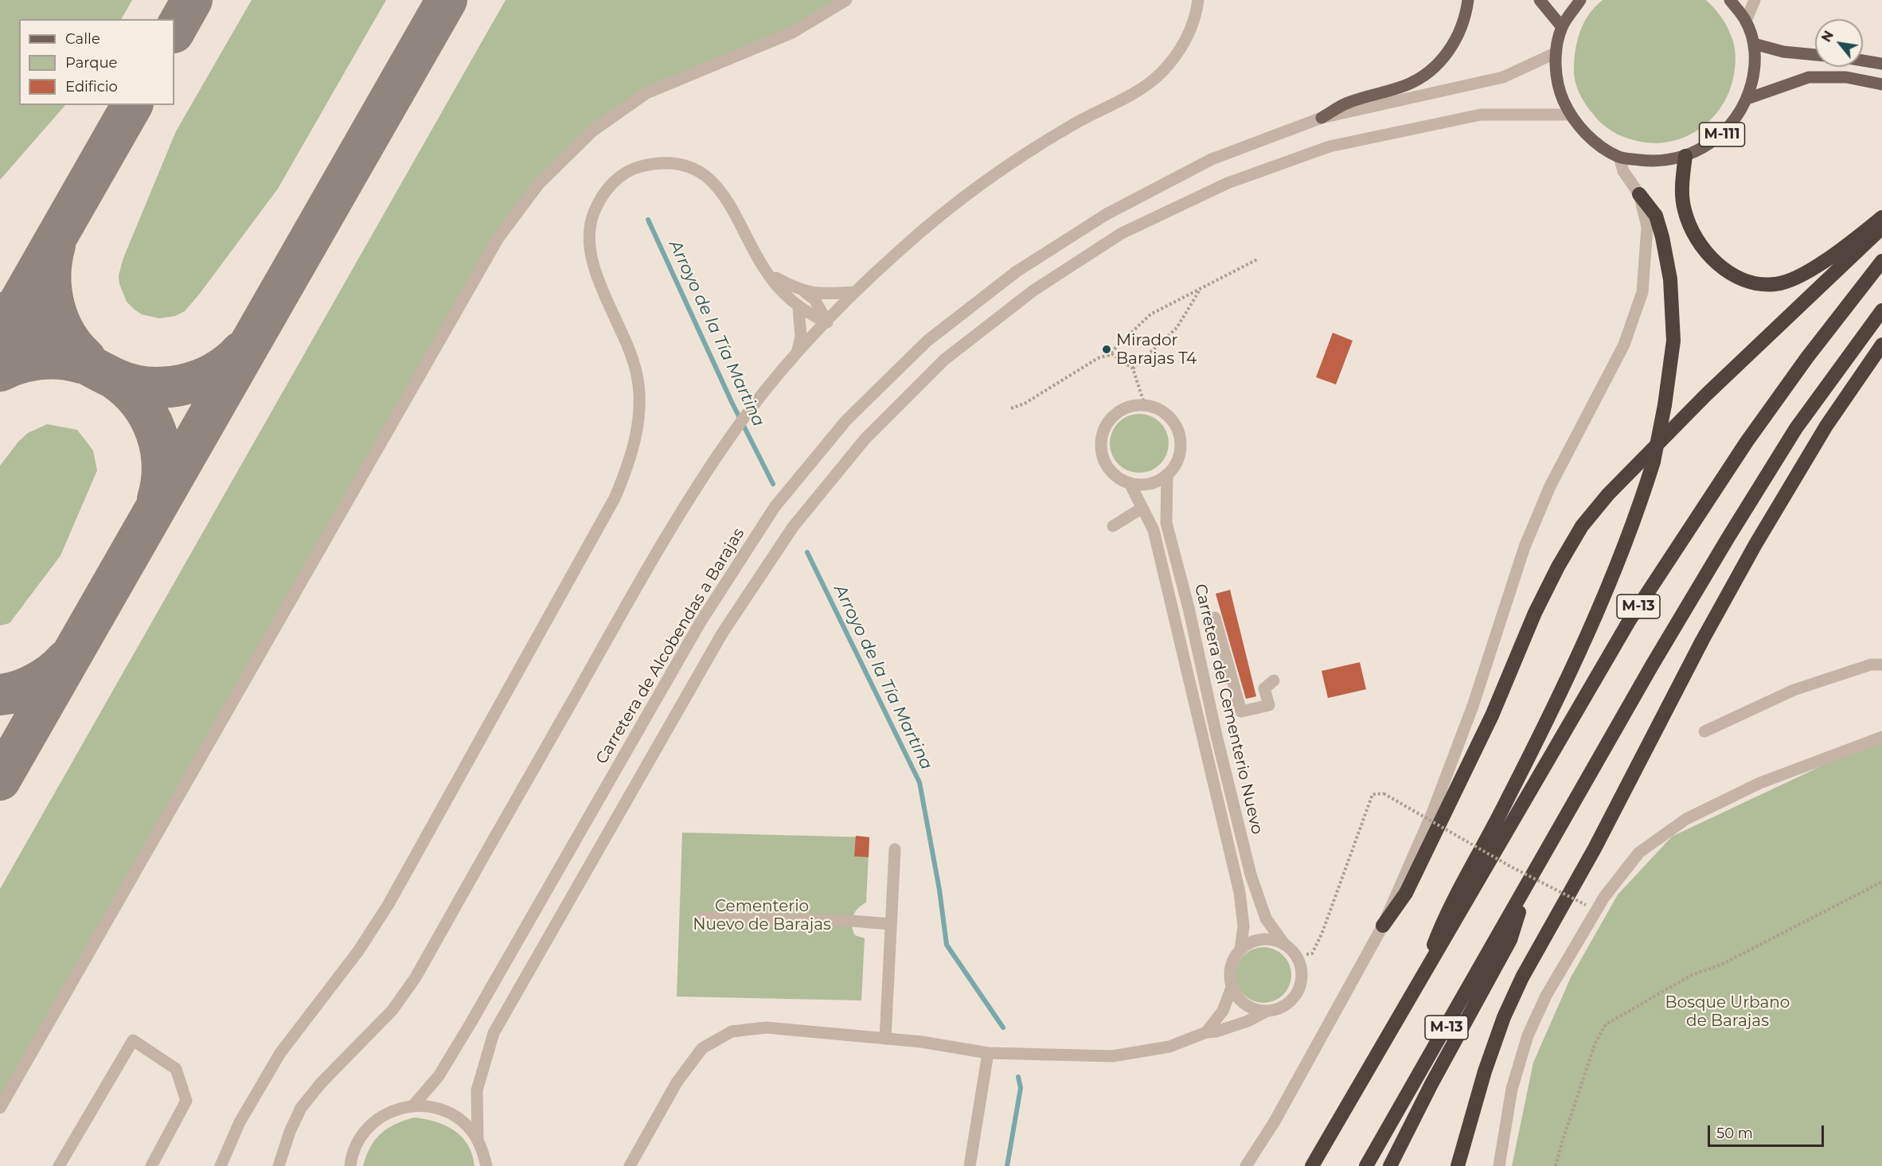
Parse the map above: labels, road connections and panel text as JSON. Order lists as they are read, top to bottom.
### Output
{
  "streets": {
    "highway": ["M-13"],
    "main road": ["M-111"],
    "street": ["Carretera de Alcobendas a Barajas", "Carretera del Cementerio Nuevo"]
  },
  "crossings": [
    ["M-111", "Carretera de Alcobendas a Barajas"]
  ],
  "water": ["Arroyo de la Tía Martina"],
  "parks": ["Cementerio Nuevo de Barajas", "Bosque Urbano de Barajas"],
  "places": ["Mirador Barajas T4"],
  "legend": ["Calle", "Parque", "Edificio"],
  "scale_bar": "50 m",
  "north": "top left"
}
